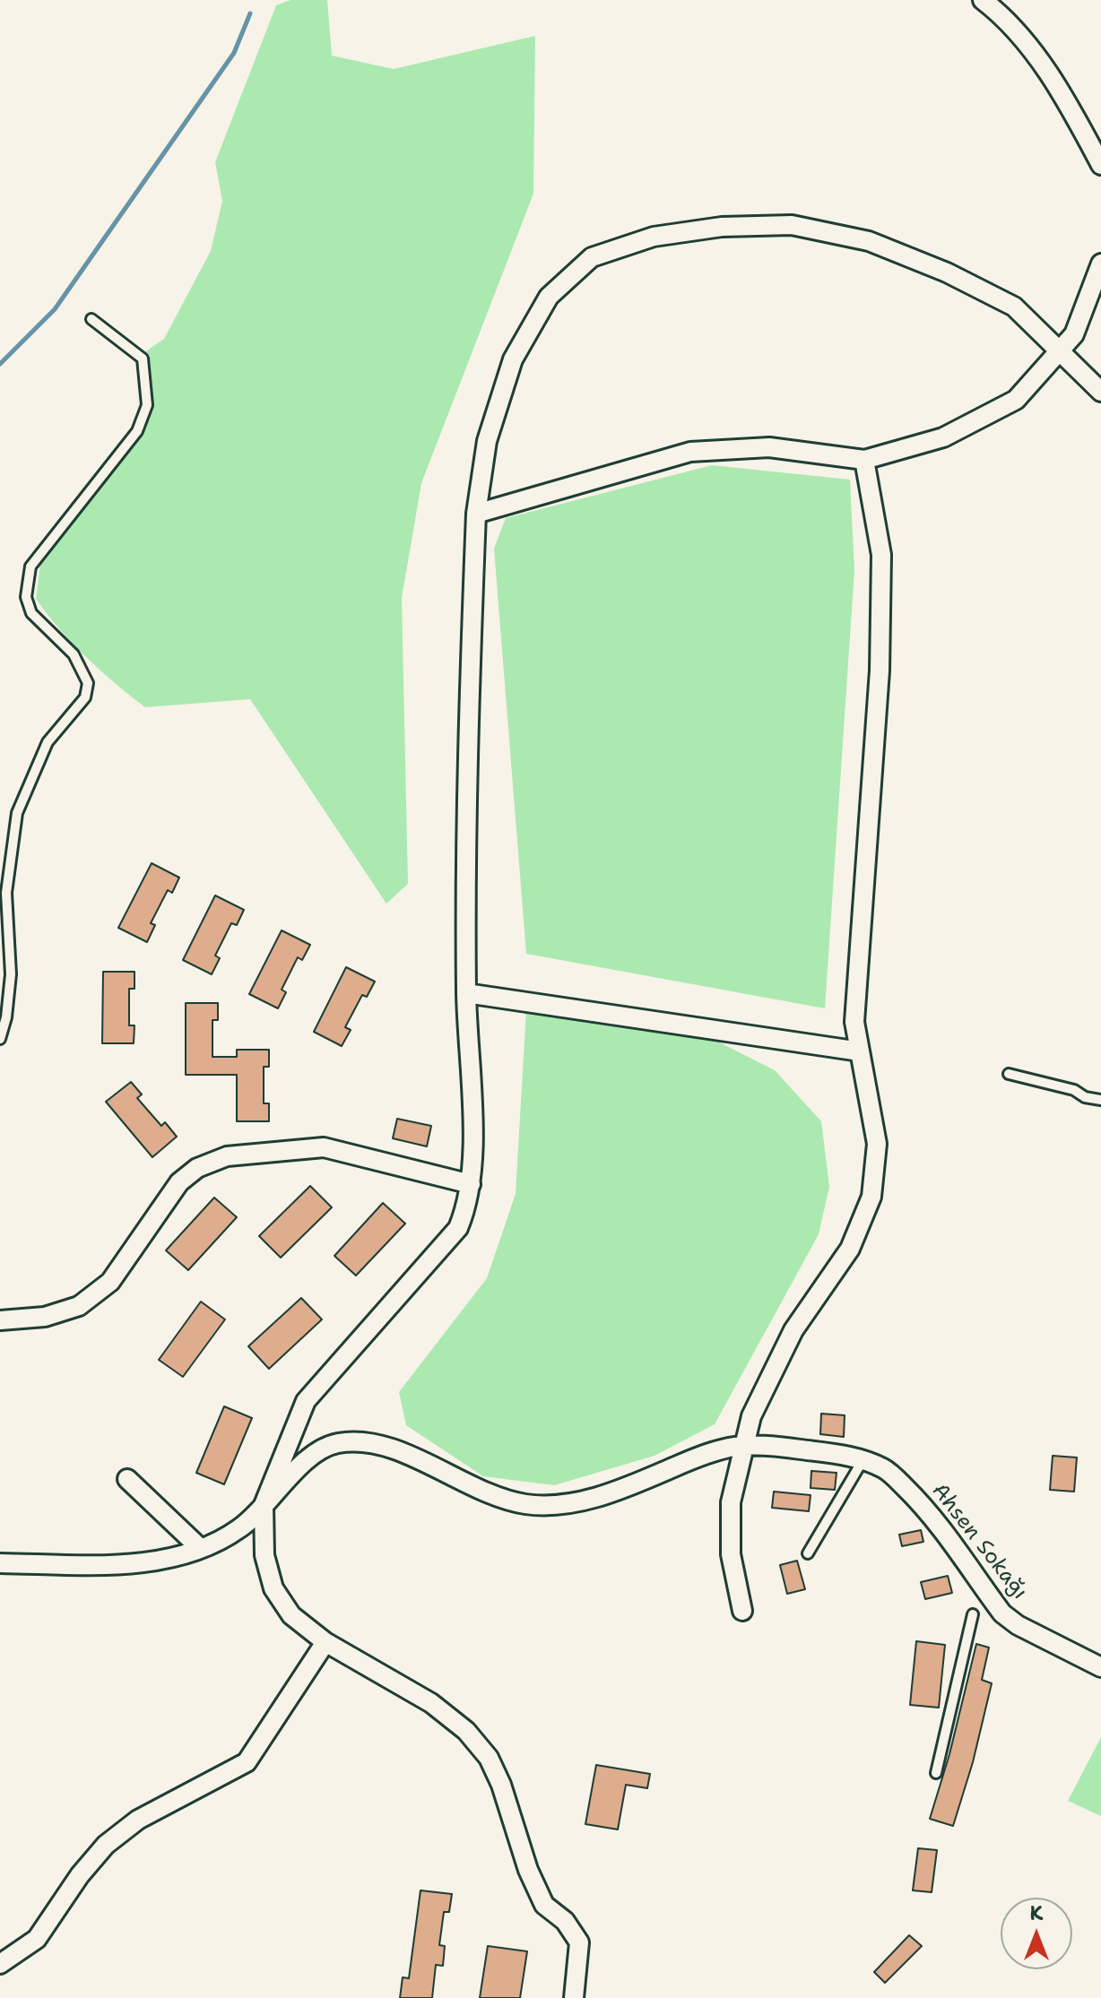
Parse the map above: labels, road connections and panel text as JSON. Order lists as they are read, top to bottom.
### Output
{
  "streets": {
    "street": ["Ahsen Sokağı"]
  },
  "north": "top"
}
